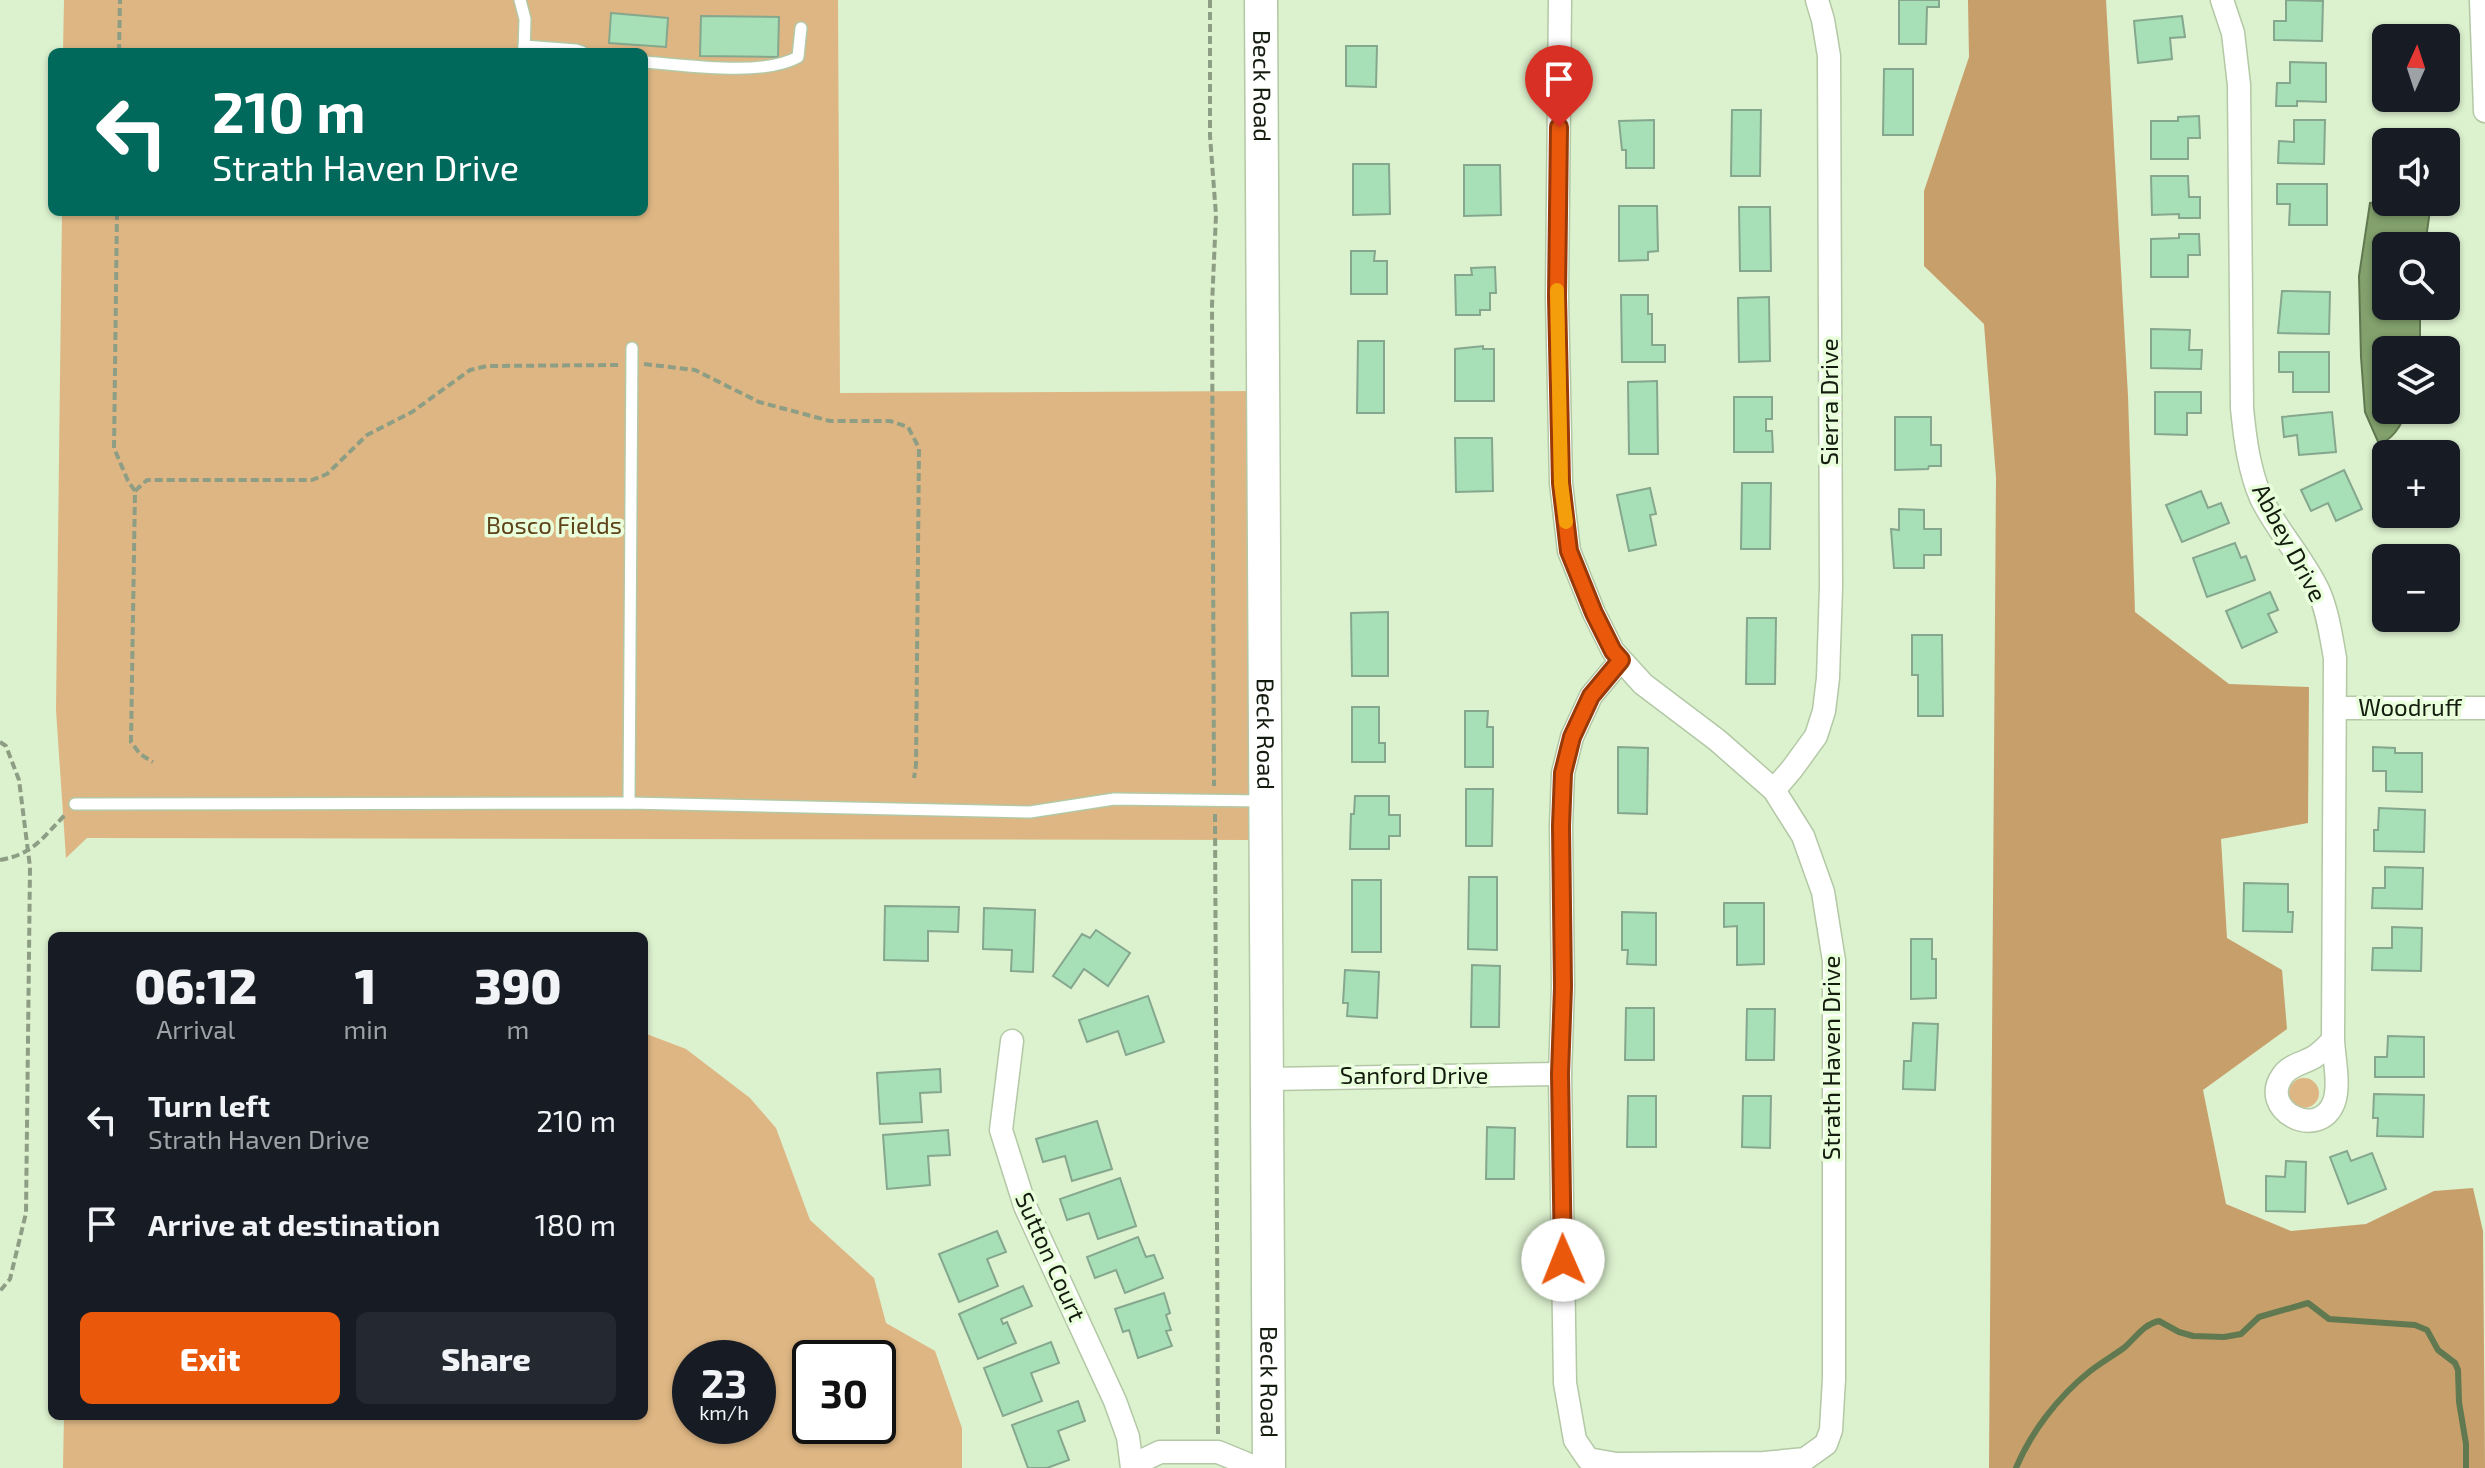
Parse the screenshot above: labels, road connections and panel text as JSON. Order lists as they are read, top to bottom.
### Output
{
  "streets": {
    "main road": ["Beck Road"],
    "street": [
      "Sierra Drive",
      "Abbey Drive",
      "Woodruff",
      "Strath Haven Drive",
      "Sanford Drive",
      "Sutton Court"
    ]
  },
  "crossings": [
    ["Beck Road", "Sanford Drive"],
    ["Sierra Drive", "Strath Haven Drive"],
    ["Abbey Drive", "Woodruff"],
    ["Strath Haven Drive", "Sanford Drive"]
  ],
  "parks": ["Bosco Fields"],
  "north": "top",
  "page": {
    "map_buttons": ["+", "−"],
    "turn": ["210 m", "Strath Haven Drive"],
    "eta": [
      "06:12",
      "Arrival",
      "1",
      "min",
      "390",
      "m"
    ],
    "list": [
      {
        "name": "Turn left",
        "note": "Strath Haven Drive",
        "value": "210 m"
      },
      {
        "name": "Arrive at destination",
        "value": "180 m"
      }
    ],
    "buttons": ["Exit", "Share"],
    "speed": "23 km/h",
    "limit": "30"
  }
}
